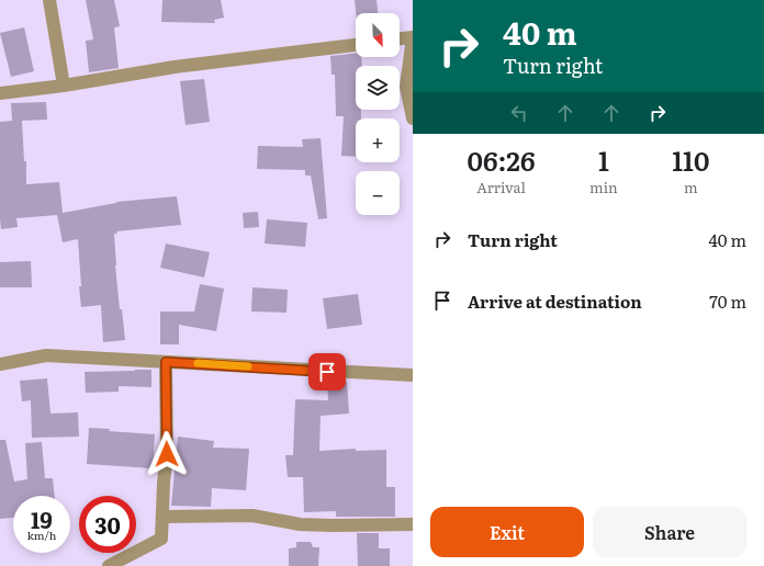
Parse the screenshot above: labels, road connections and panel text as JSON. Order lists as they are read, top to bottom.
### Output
{
  "north": "bottom right",
  "page": {
    "turn": ["40 m", "Turn right"],
    "map_buttons": ["+", "−"],
    "eta": [
      "06:26",
      "Arrival",
      "1",
      "min",
      "110",
      "m"
    ],
    "list": [
      {
        "name": "Turn right",
        "value": "40 m"
      },
      {
        "name": "Arrive at destination",
        "value": "70 m"
      }
    ],
    "speed": "19 km/h",
    "limit": "30",
    "buttons": ["Exit", "Share"]
  }
}
